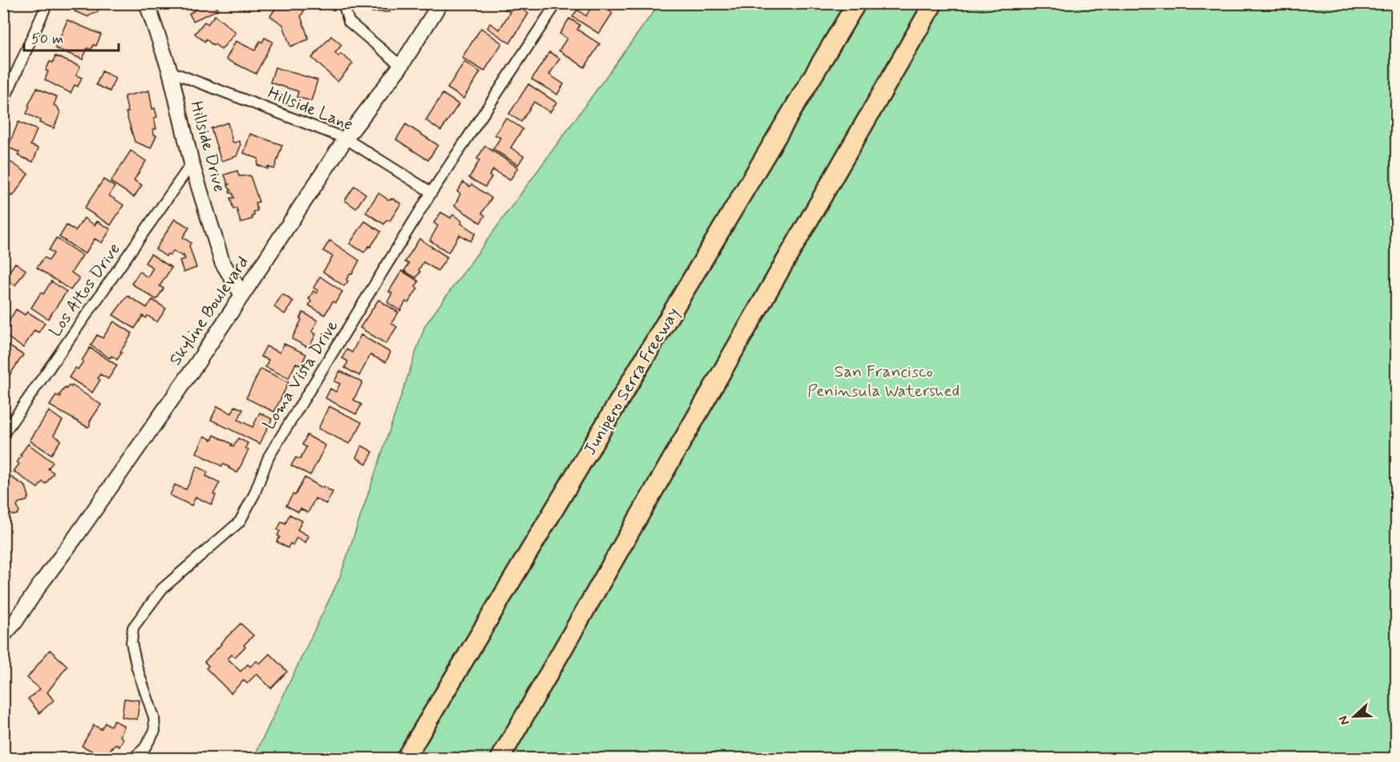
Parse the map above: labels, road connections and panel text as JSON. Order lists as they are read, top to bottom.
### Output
{
  "streets": {
    "highway": ["Junipero Serra Freeway"],
    "main road": ["Hillside Drive", "Skyline Boulevard"],
    "street": ["Hillside Lane", "Los Altos Drive", "Loma Vista Drive"]
  },
  "crossings": [
    ["Hillside Lane", "Hillside Drive"],
    ["Hillside Lane", "Skyline Boulevard"],
    ["Hillside Lane", "Loma Vista Drive"],
    ["Hillside Drive", "Los Altos Drive"],
    ["Hillside Drive", "Skyline Boulevard"]
  ],
  "parks": ["San Francisco Peninsula Watershed"],
  "scale_bar": "50 m",
  "north": "left"
}
